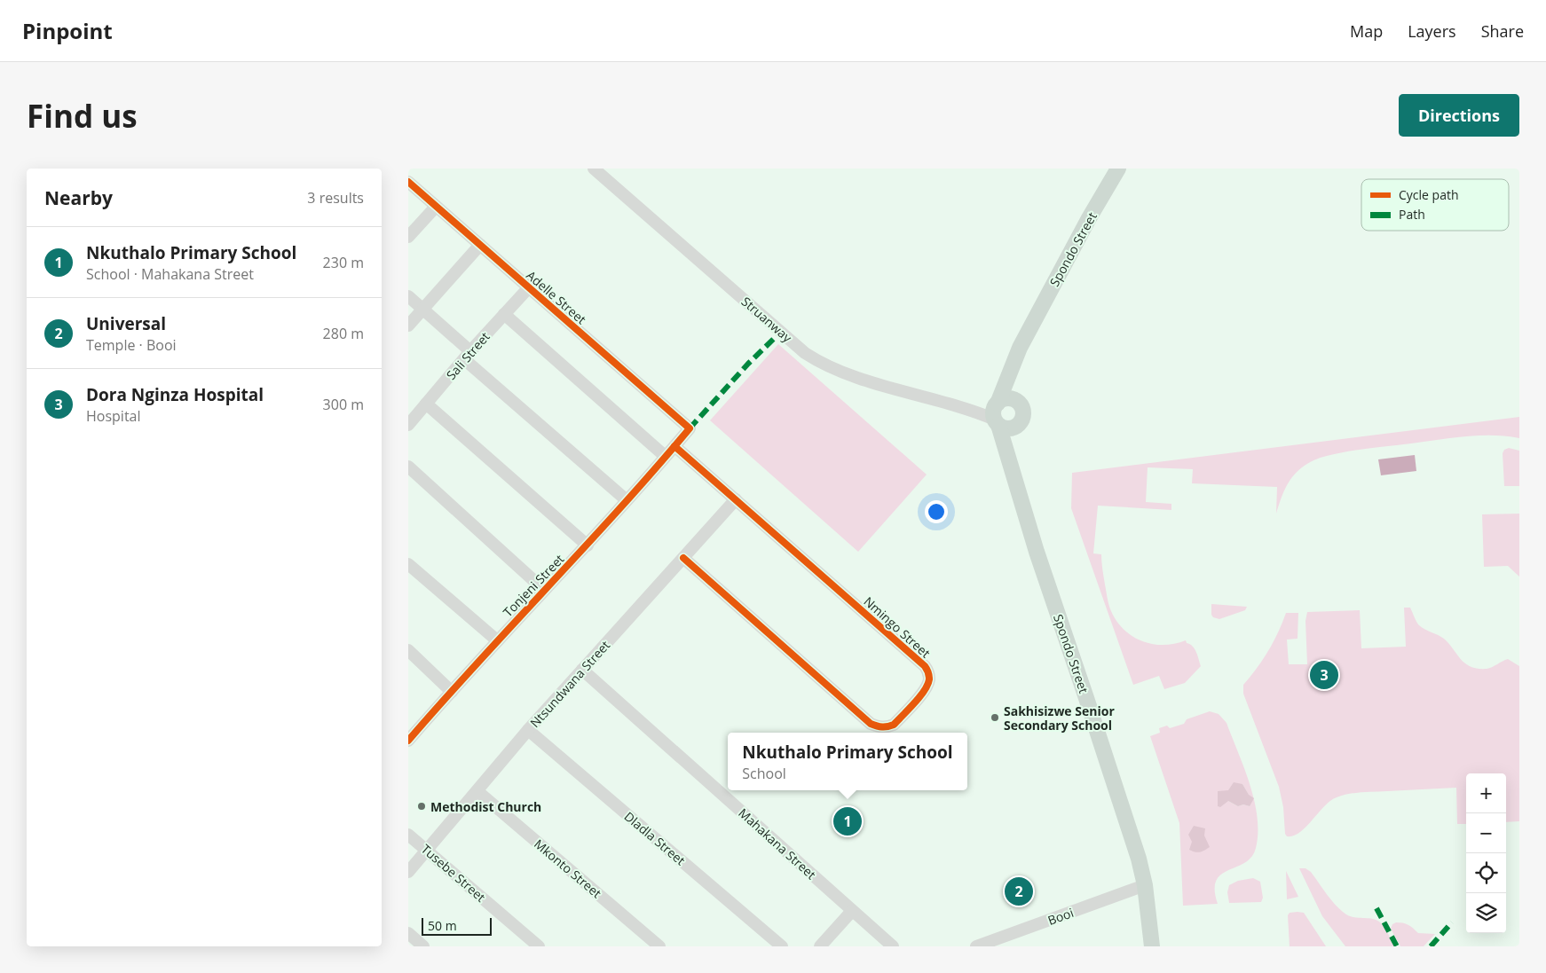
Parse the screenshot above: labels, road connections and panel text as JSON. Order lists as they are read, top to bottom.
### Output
{
  "streets": {
    "main road": ["Spondo Street"],
    "street": [
      "Adelle Street",
      "Struanway",
      "Sali Street",
      "Tonjeni Street",
      "Nmingo Street",
      "Ntsundwana Street",
      "Dladla Street",
      "Mahakana Street",
      "Mkonto Street",
      "Tusebe Street",
      "Booi"
    ]
  },
  "crossings": [
    ["Spondo Street", "Struanway"],
    ["Spondo Street", "Booi"],
    ["Adelle Street", "Sali Street"],
    ["Adelle Street", "Tonjeni Street"],
    ["Tonjeni Street", "Nmingo Street"],
    ["Nmingo Street", "Ntsundwana Street"],
    ["Ntsundwana Street", "Dladla Street"],
    ["Ntsundwana Street", "Mahakana Street"],
    ["Ntsundwana Street", "Mkonto Street"],
    ["Ntsundwana Street", "Tusebe Street"]
  ],
  "places": ["Sakhisizwe Senior Secondary School", "Methodist Church"],
  "legend": ["Cycle path", "Path"],
  "scale_bar": "50 m",
  "page": {
    "header": "Pinpoint",
    "nav": ["Map", "Layers", "Share"],
    "buttons": "Directions",
    "title": "Find us",
    "heading": ["Nearby", "3 results"],
    "list": [
      {
        "mark": "1",
        "name": "Nkuthalo Primary School",
        "note": "School · Mahakana Street",
        "value": "230 m"
      },
      {
        "mark": "2",
        "name": "Universal",
        "note": "Temple · Booi",
        "value": "280 m"
      },
      {
        "mark": "3",
        "name": "Dora Nginza Hospital",
        "note": "Hospital",
        "value": "300 m"
      }
    ],
    "pins": ["3", "1", "2"],
    "popup": ["Nkuthalo Primary School", "School"],
    "map_buttons": ["+", "−"],
    "scale": "50 m"
  }
}
